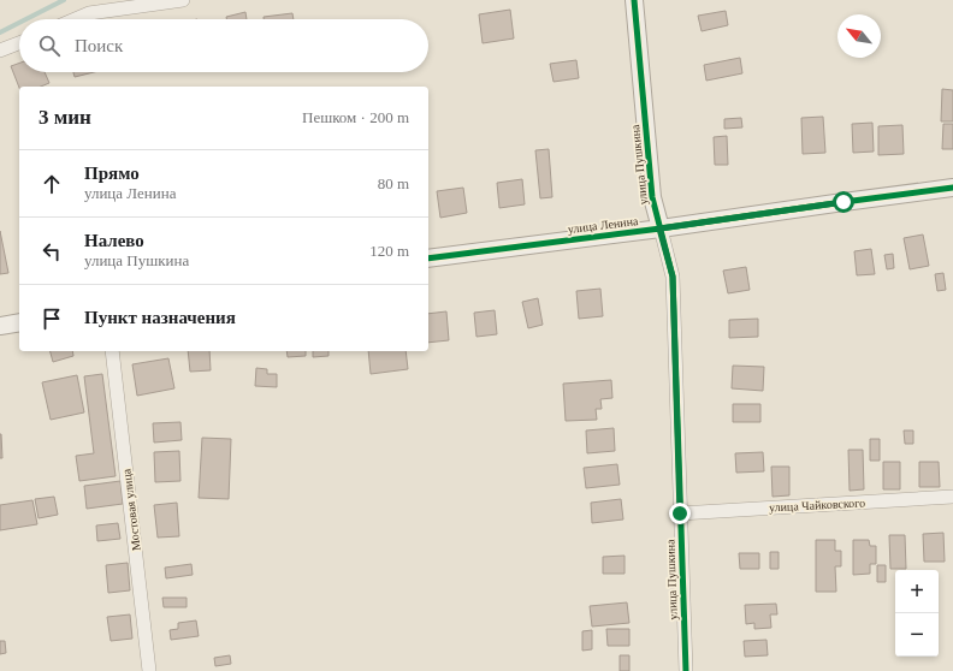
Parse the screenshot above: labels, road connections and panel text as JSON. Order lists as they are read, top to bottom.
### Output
{
  "streets": {
    "street": [
      "улица Пушкина",
      "улица Ленина",
      "улица Чайковского",
      "Мостовая улица"
    ]
  },
  "crossings": [
    ["улица Пушкина", "улица Ленина"],
    ["улица Пушкина", "улица Чайковского"]
  ],
  "north": "top left",
  "page": {
    "search": "Поиск",
    "heading": ["3 мин", "Пешком · 200 m"],
    "list": [
      ["Прямо", "улица Ленина", "80 m"],
      ["Налево", "улица Пушкина", "120 m"],
      "Пункт назначения"
    ],
    "map_buttons": ["+", "−"]
  }
}
